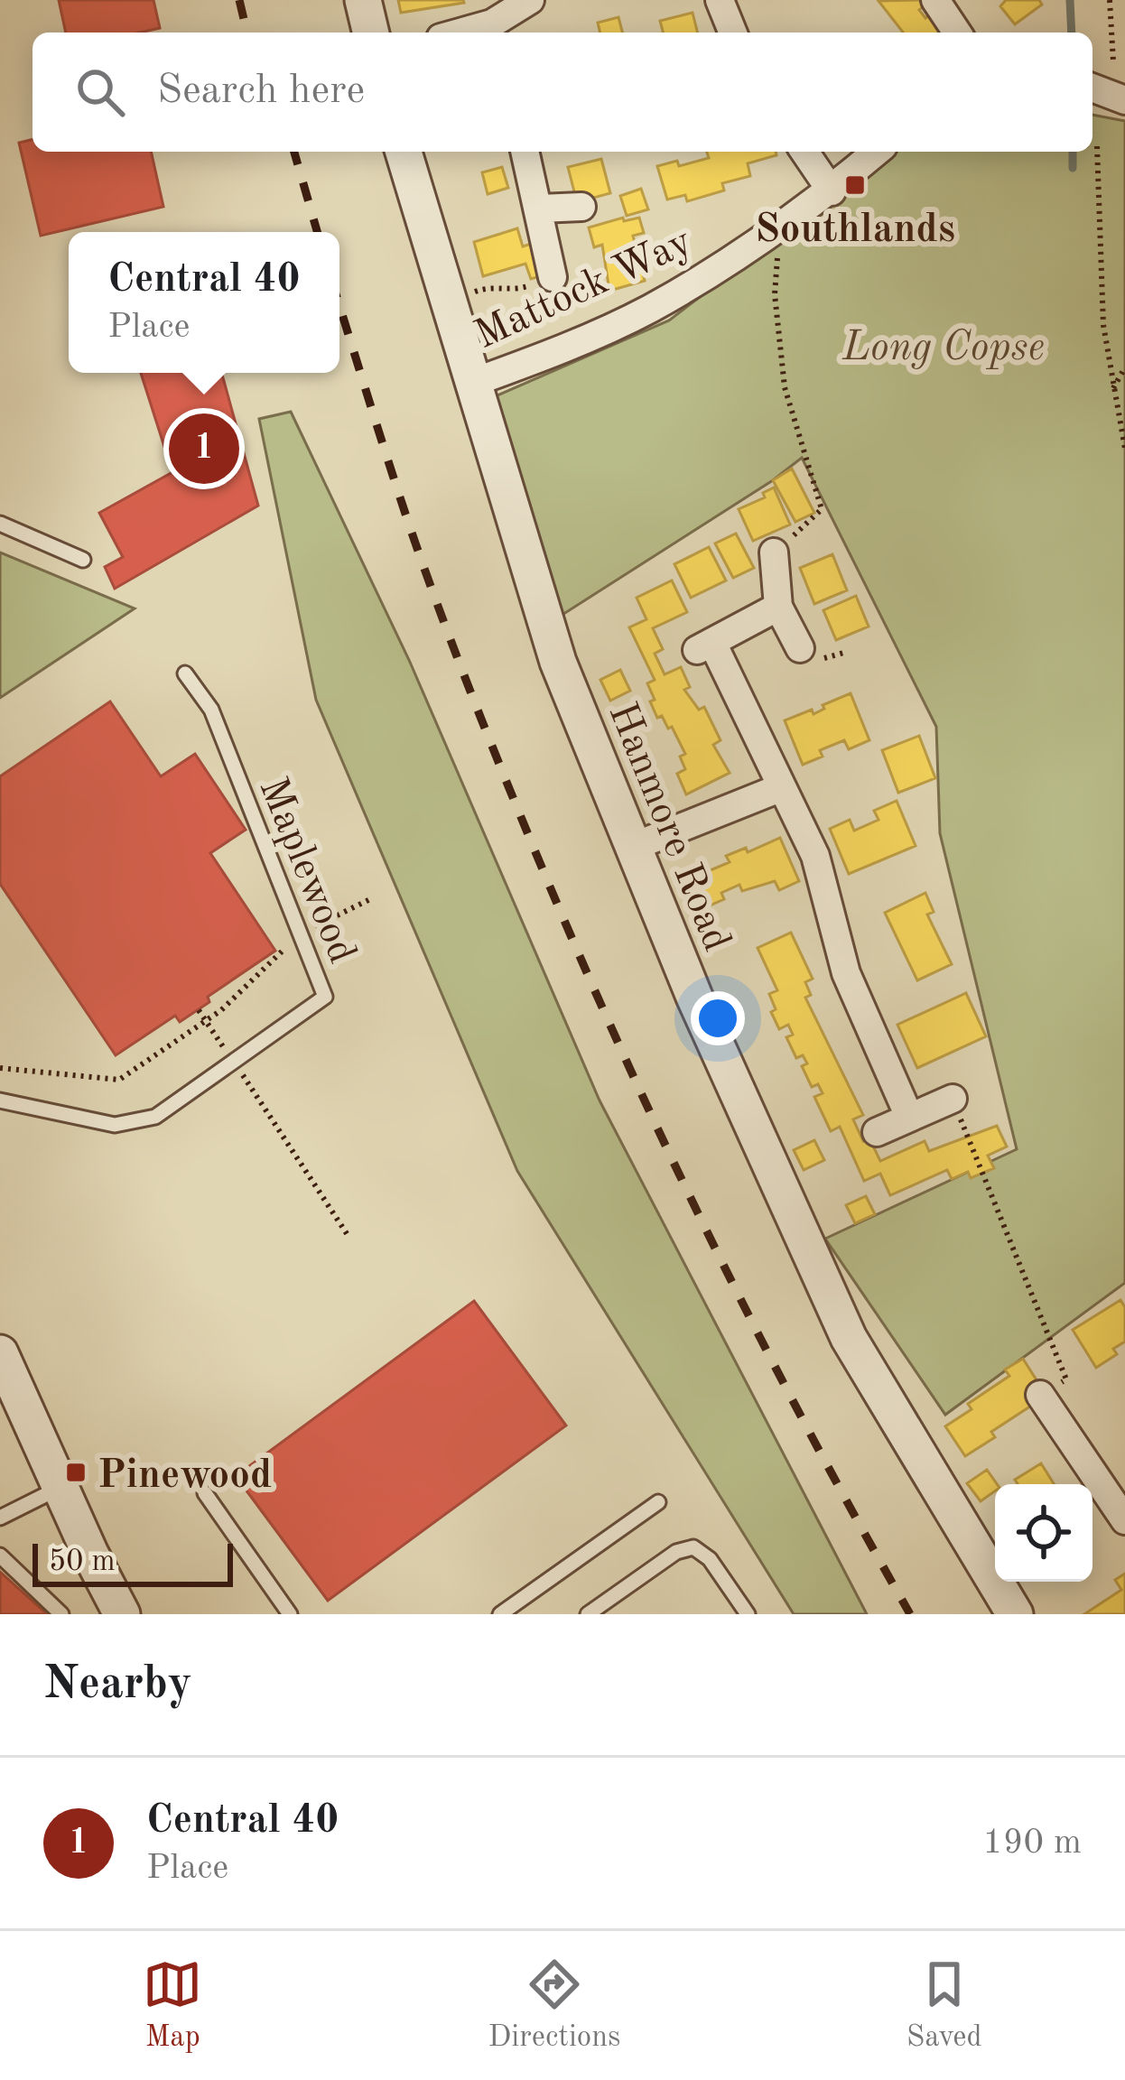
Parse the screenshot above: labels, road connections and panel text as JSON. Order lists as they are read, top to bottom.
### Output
{
  "streets": {
    "street": ["Mattock Way", "Hanmore Road"],
    "lane": ["Maplewood"]
  },
  "crossings": [
    ["Mattock Way", "Hanmore Road"]
  ],
  "parks": ["Long Copse"],
  "places": {
    "transit": ["Southlands", "Pinewood"]
  },
  "scale_bar": "50 m",
  "page": {
    "search": "Search here",
    "popup": ["Central 40", "Place"],
    "pins": "1",
    "scale": "50 m",
    "heading": "Nearby",
    "list": [
      {
        "mark": "1",
        "name": "Central 40",
        "note": "Place",
        "value": "190 m"
      }
    ],
    "nav": ["Map", "Directions", "Saved"]
  }
}
